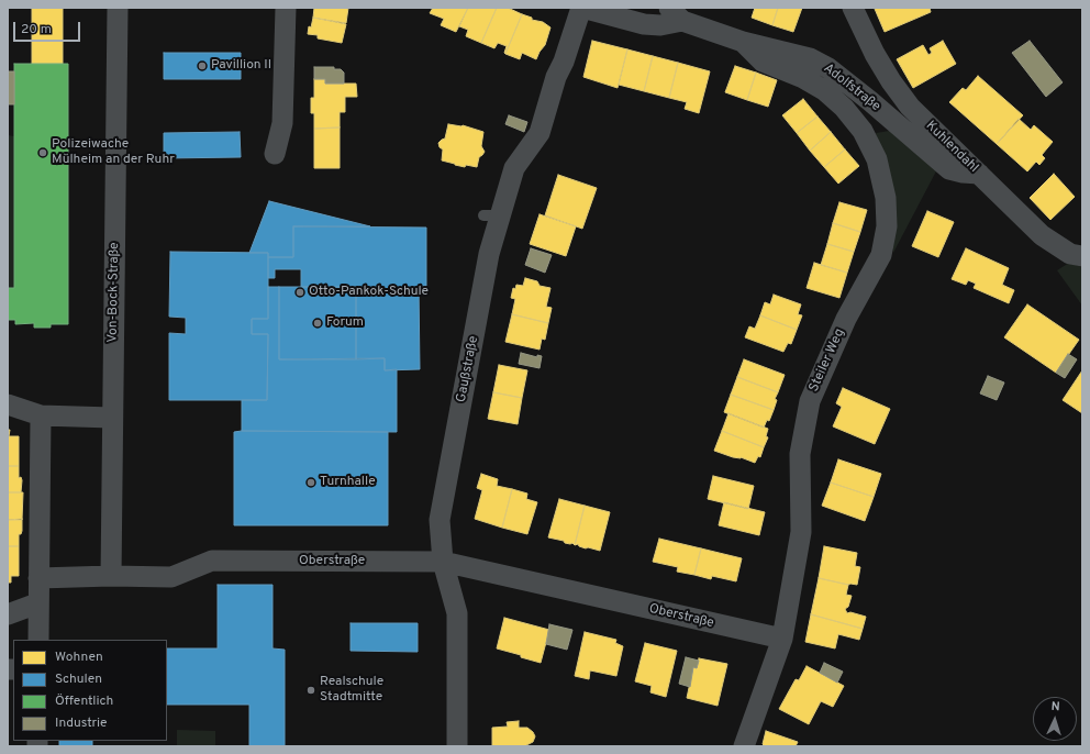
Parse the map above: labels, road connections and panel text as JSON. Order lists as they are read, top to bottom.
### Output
{
  "streets": {
    "street": [
      "Adolfstraße",
      "Kuhlendahl",
      "Von-Bock-Straße",
      "Steiler Weg",
      "Gaußstraße",
      "Oberstraße"
    ]
  },
  "crossings": [
    ["Adolfstraße", "Kuhlendahl"],
    ["Adolfstraße", "Steiler Weg"],
    ["Adolfstraße", "Gaußstraße"],
    ["Von-Bock-Straße", "Oberstraße"],
    ["Steiler Weg", "Oberstraße"],
    ["Gaußstraße", "Oberstraße"]
  ],
  "places": [
    "Pavillion II",
    "Polizeiwache Mülheim an der Ruhr",
    "Otto-Pankok-Schule",
    "Forum",
    "Turnhalle",
    "Realschule Stadtmitte"
  ],
  "legend": [
    "Wohnen",
    "Schulen",
    "Öffentlich",
    "Industrie"
  ],
  "scale_bar": "20 m",
  "north": "top"
}
